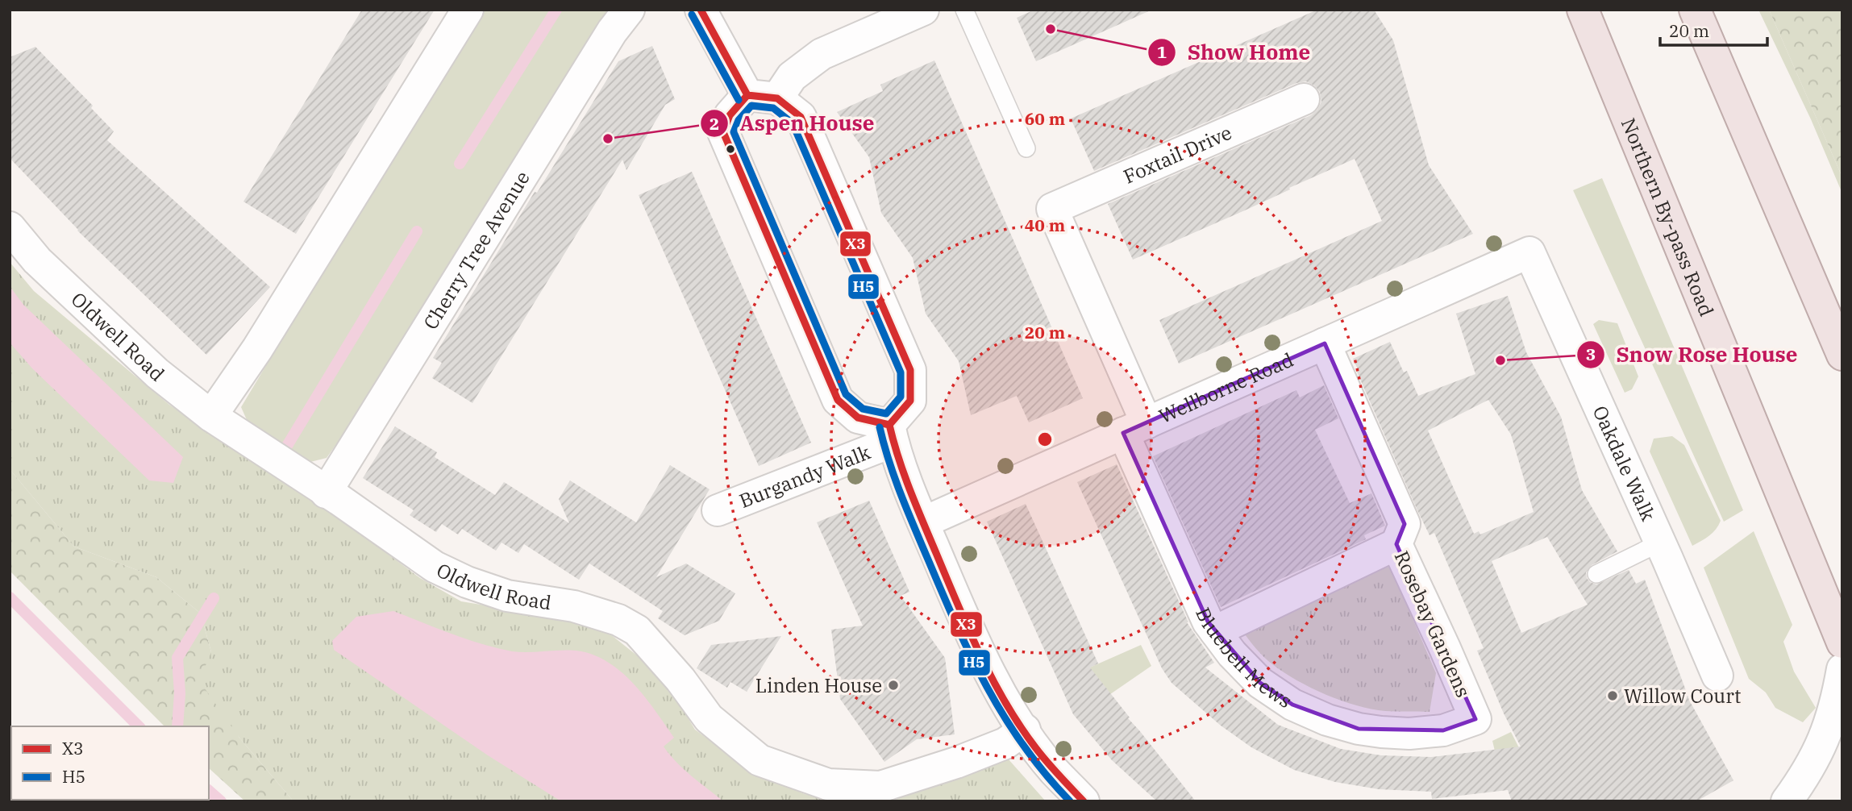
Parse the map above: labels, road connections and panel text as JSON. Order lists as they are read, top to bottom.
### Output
{
  "streets": {
    "highway": ["Northern By-pass Road"],
    "street": [
      "Foxtail Drive",
      "Cherry Tree Avenue",
      "Oldwell Road",
      "Wellborne Road",
      "Oakdale Walk",
      "Burgandy Walk",
      "Rosebay Gardens",
      "Bluebell Mews"
    ]
  },
  "crossings": [
    ["Foxtail Drive", "Bluebell Mews"],
    ["Cherry Tree Avenue", "Oldwell Road"],
    ["Wellborne Road", "Oakdale Walk"],
    ["Wellborne Road", "Rosebay Gardens"],
    ["Wellborne Road", "Bluebell Mews"],
    ["Rosebay Gardens", "Bluebell Mews"]
  ],
  "places": [
    "Show Home",
    "Aspen House",
    "Snow Rose House",
    "Linden House",
    "Willow Court"
  ],
  "lines": ["transit line X3", "transit line H5"],
  "legend": ["X3", "H5"],
  "scale_bar": "20 m",
  "rings": ["60 m", "40 m", "20 m"]
}
